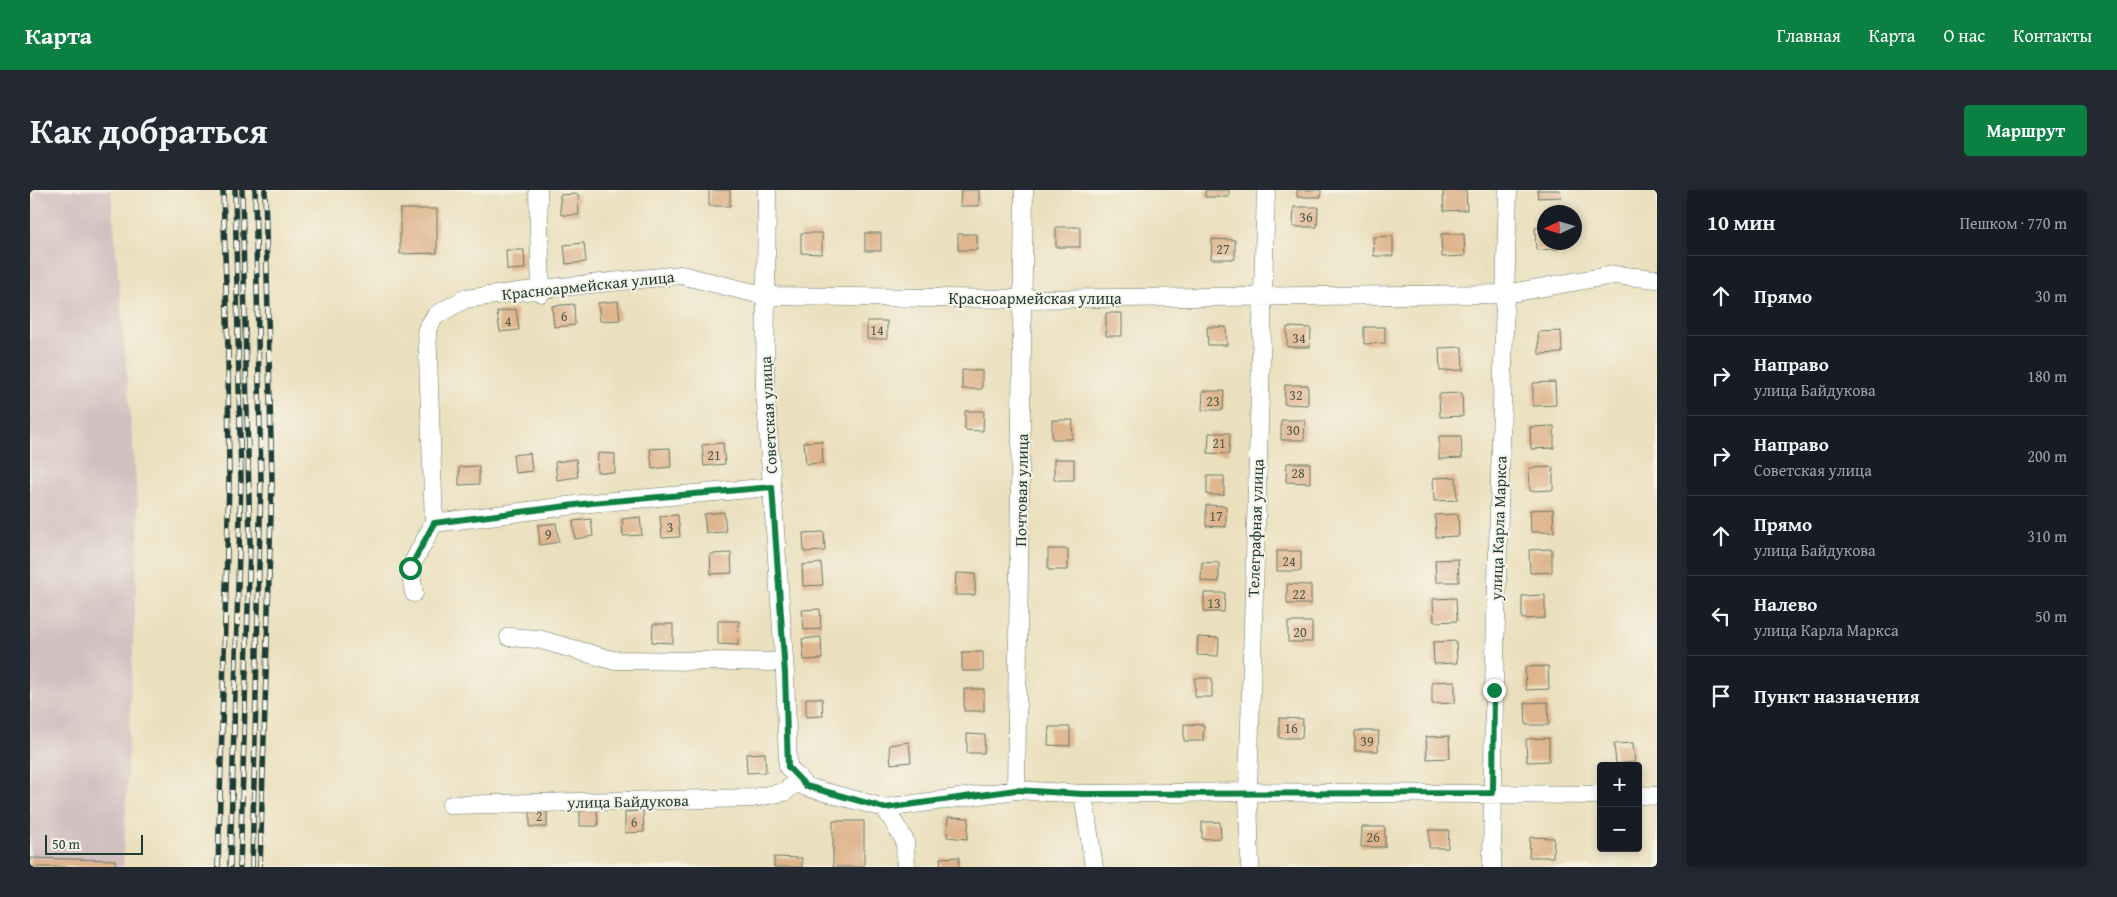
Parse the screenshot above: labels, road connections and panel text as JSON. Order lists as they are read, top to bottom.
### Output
{
  "streets": {
    "street": [
      "Красноармейская улица",
      "Советская улица",
      "Почтовая улица",
      "Телеграфная улица",
      "улица Карла Маркса",
      "улица Байдукова"
    ]
  },
  "crossings": [
    ["Красноармейская улица", "Советская улица"],
    ["Красноармейская улица", "Почтовая улица"],
    ["Красноармейская улица", "Телеграфная улица"],
    ["Красноармейская улица", "улица Карла Маркса"],
    ["Советская улица", "улица Байдукова"]
  ],
  "house_numbers": [
    "36",
    "27",
    "6",
    "4",
    "14",
    "34",
    "32",
    "23",
    "30",
    "21",
    "21",
    "28",
    "17",
    "3",
    "9",
    "24",
    "22",
    "13",
    "20",
    "16",
    "39",
    "2",
    "6",
    "26"
  ],
  "scale_bar": "50 m",
  "north": "left",
  "page": {
    "header": "Карта",
    "nav": [
      "Главная",
      "Карта",
      "О нас",
      "Контакты"
    ],
    "title": "Как добраться",
    "buttons": "Маршрут",
    "heading": ["10 мин", "Пешком · 770 m"],
    "list": [
      ["Прямо", "30 m"],
      ["Направо", "улица Байдукова", "180 m"],
      ["Направо", "Советская улица", "200 m"],
      ["Прямо", "улица Байдукова", "310 m"],
      ["Налево", "улица Карла Маркса", "50 m"],
      "Пункт назначения"
    ],
    "map_buttons": ["+", "−"],
    "scale": "50 m"
  }
}
